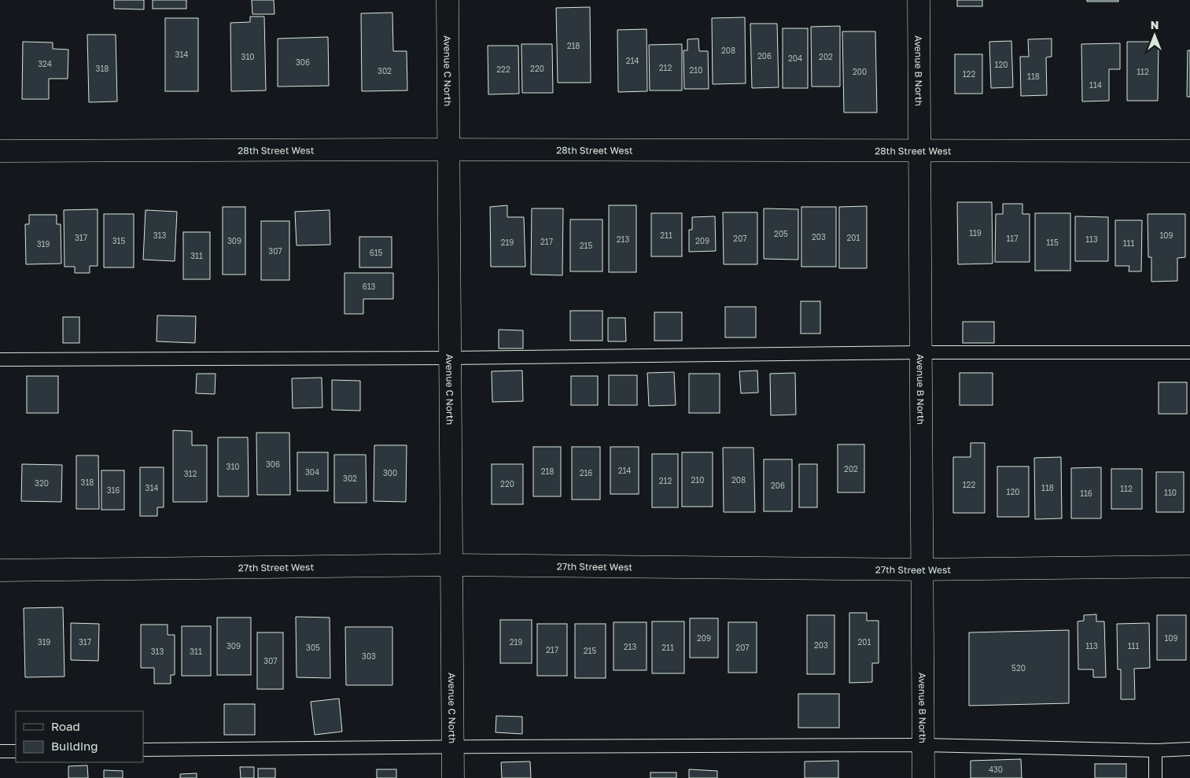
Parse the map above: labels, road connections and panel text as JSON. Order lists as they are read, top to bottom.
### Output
{
  "streets": {
    "street": [
      "Avenue C North",
      "Avenue B North",
      "28th Street West",
      "27th Street West"
    ]
  },
  "crossings": [
    ["Avenue C North", "28th Street West"],
    ["Avenue C North", "27th Street West"],
    ["Avenue B North", "28th Street West"],
    ["Avenue B North", "27th Street West"]
  ],
  "house_numbers": [
    "218",
    "208",
    "314",
    "206",
    "310",
    "202",
    "204",
    "214",
    "306",
    "324",
    "120",
    "212",
    "318",
    "220",
    "222",
    "210",
    "302",
    "200",
    "112",
    "122",
    "118",
    "114",
    "119",
    "205",
    "313",
    "211",
    "109",
    "203",
    "317",
    "201",
    "207",
    "117",
    "213",
    "113",
    "315",
    "309",
    "209",
    "217",
    "219",
    "115",
    "111",
    "319",
    "215",
    "307",
    "615",
    "311",
    "613",
    "306",
    "310",
    "202",
    "214",
    "218",
    "304",
    "300",
    "216",
    "312",
    "302",
    "210",
    "208",
    "212",
    "318",
    "320",
    "220",
    "122",
    "206",
    "314",
    "118",
    "112",
    "316",
    "120",
    "110",
    "116",
    "209",
    "109",
    "319",
    "317",
    "219",
    "201",
    "203",
    "309",
    "113",
    "111",
    "213",
    "305",
    "211",
    "207",
    "217",
    "215",
    "313",
    "311",
    "303",
    "307",
    "520",
    "430"
  ],
  "legend": ["Road", "Building"],
  "north": "top"
}
